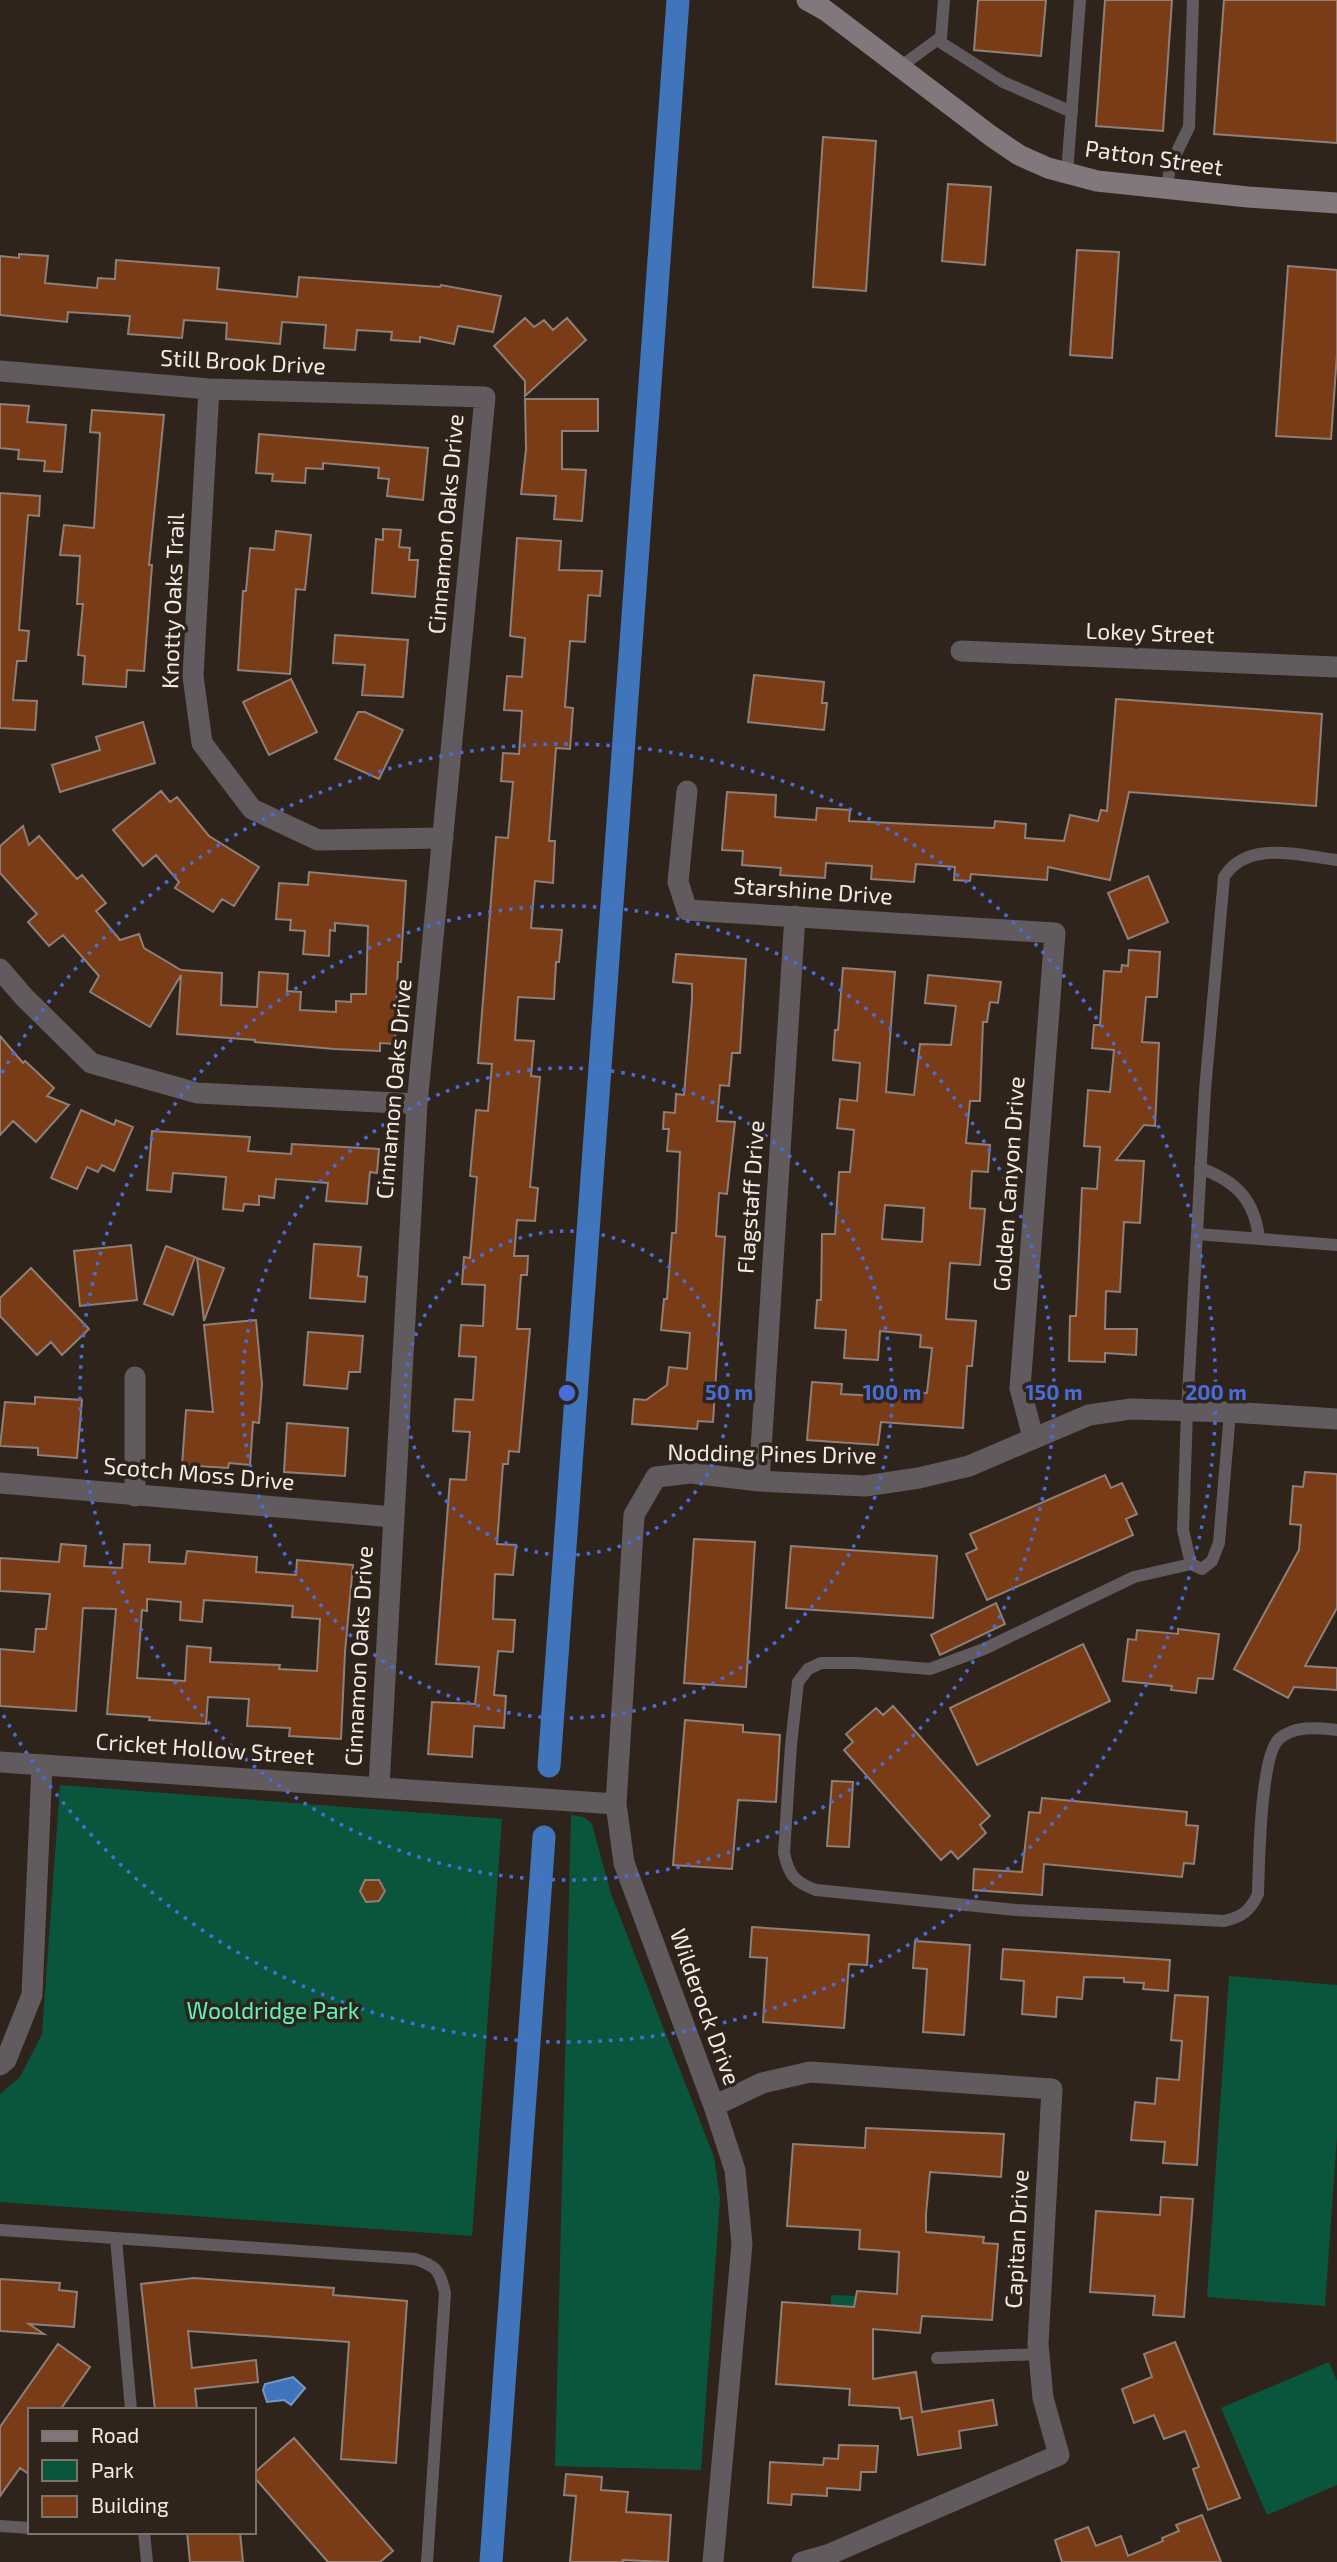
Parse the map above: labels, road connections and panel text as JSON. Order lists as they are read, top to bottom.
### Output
{
  "streets": {
    "street": [
      "Patton Street",
      "Still Brook Drive",
      "Cinnamon Oaks Drive",
      "Knotty Oaks Trail",
      "Lokey Street",
      "Starshine Drive",
      "Golden Canyon Drive",
      "Flagstaff Drive",
      "Nodding Pines Drive",
      "Scotch Moss Drive",
      "Cricket Hollow Street",
      "Wilderock Drive",
      "Capitan Drive"
    ]
  },
  "crossings": [
    ["Still Brook Drive", "Cinnamon Oaks Drive"],
    ["Still Brook Drive", "Knotty Oaks Trail"],
    ["Cinnamon Oaks Drive", "Knotty Oaks Trail"],
    ["Cinnamon Oaks Drive", "Scotch Moss Drive"],
    ["Cinnamon Oaks Drive", "Cricket Hollow Street"],
    ["Starshine Drive", "Golden Canyon Drive"],
    ["Starshine Drive", "Flagstaff Drive"],
    ["Golden Canyon Drive", "Nodding Pines Drive"],
    ["Flagstaff Drive", "Nodding Pines Drive"],
    ["Nodding Pines Drive", "Wilderock Drive"],
    ["Cricket Hollow Street", "Wilderock Drive"],
    ["Wilderock Drive", "Capitan Drive"]
  ],
  "parks": ["Wooldridge Park"],
  "legend": ["Road", "Park", "Building"],
  "rings": [
    "50 m",
    "100 m",
    "150 m",
    "200 m"
  ]
}
